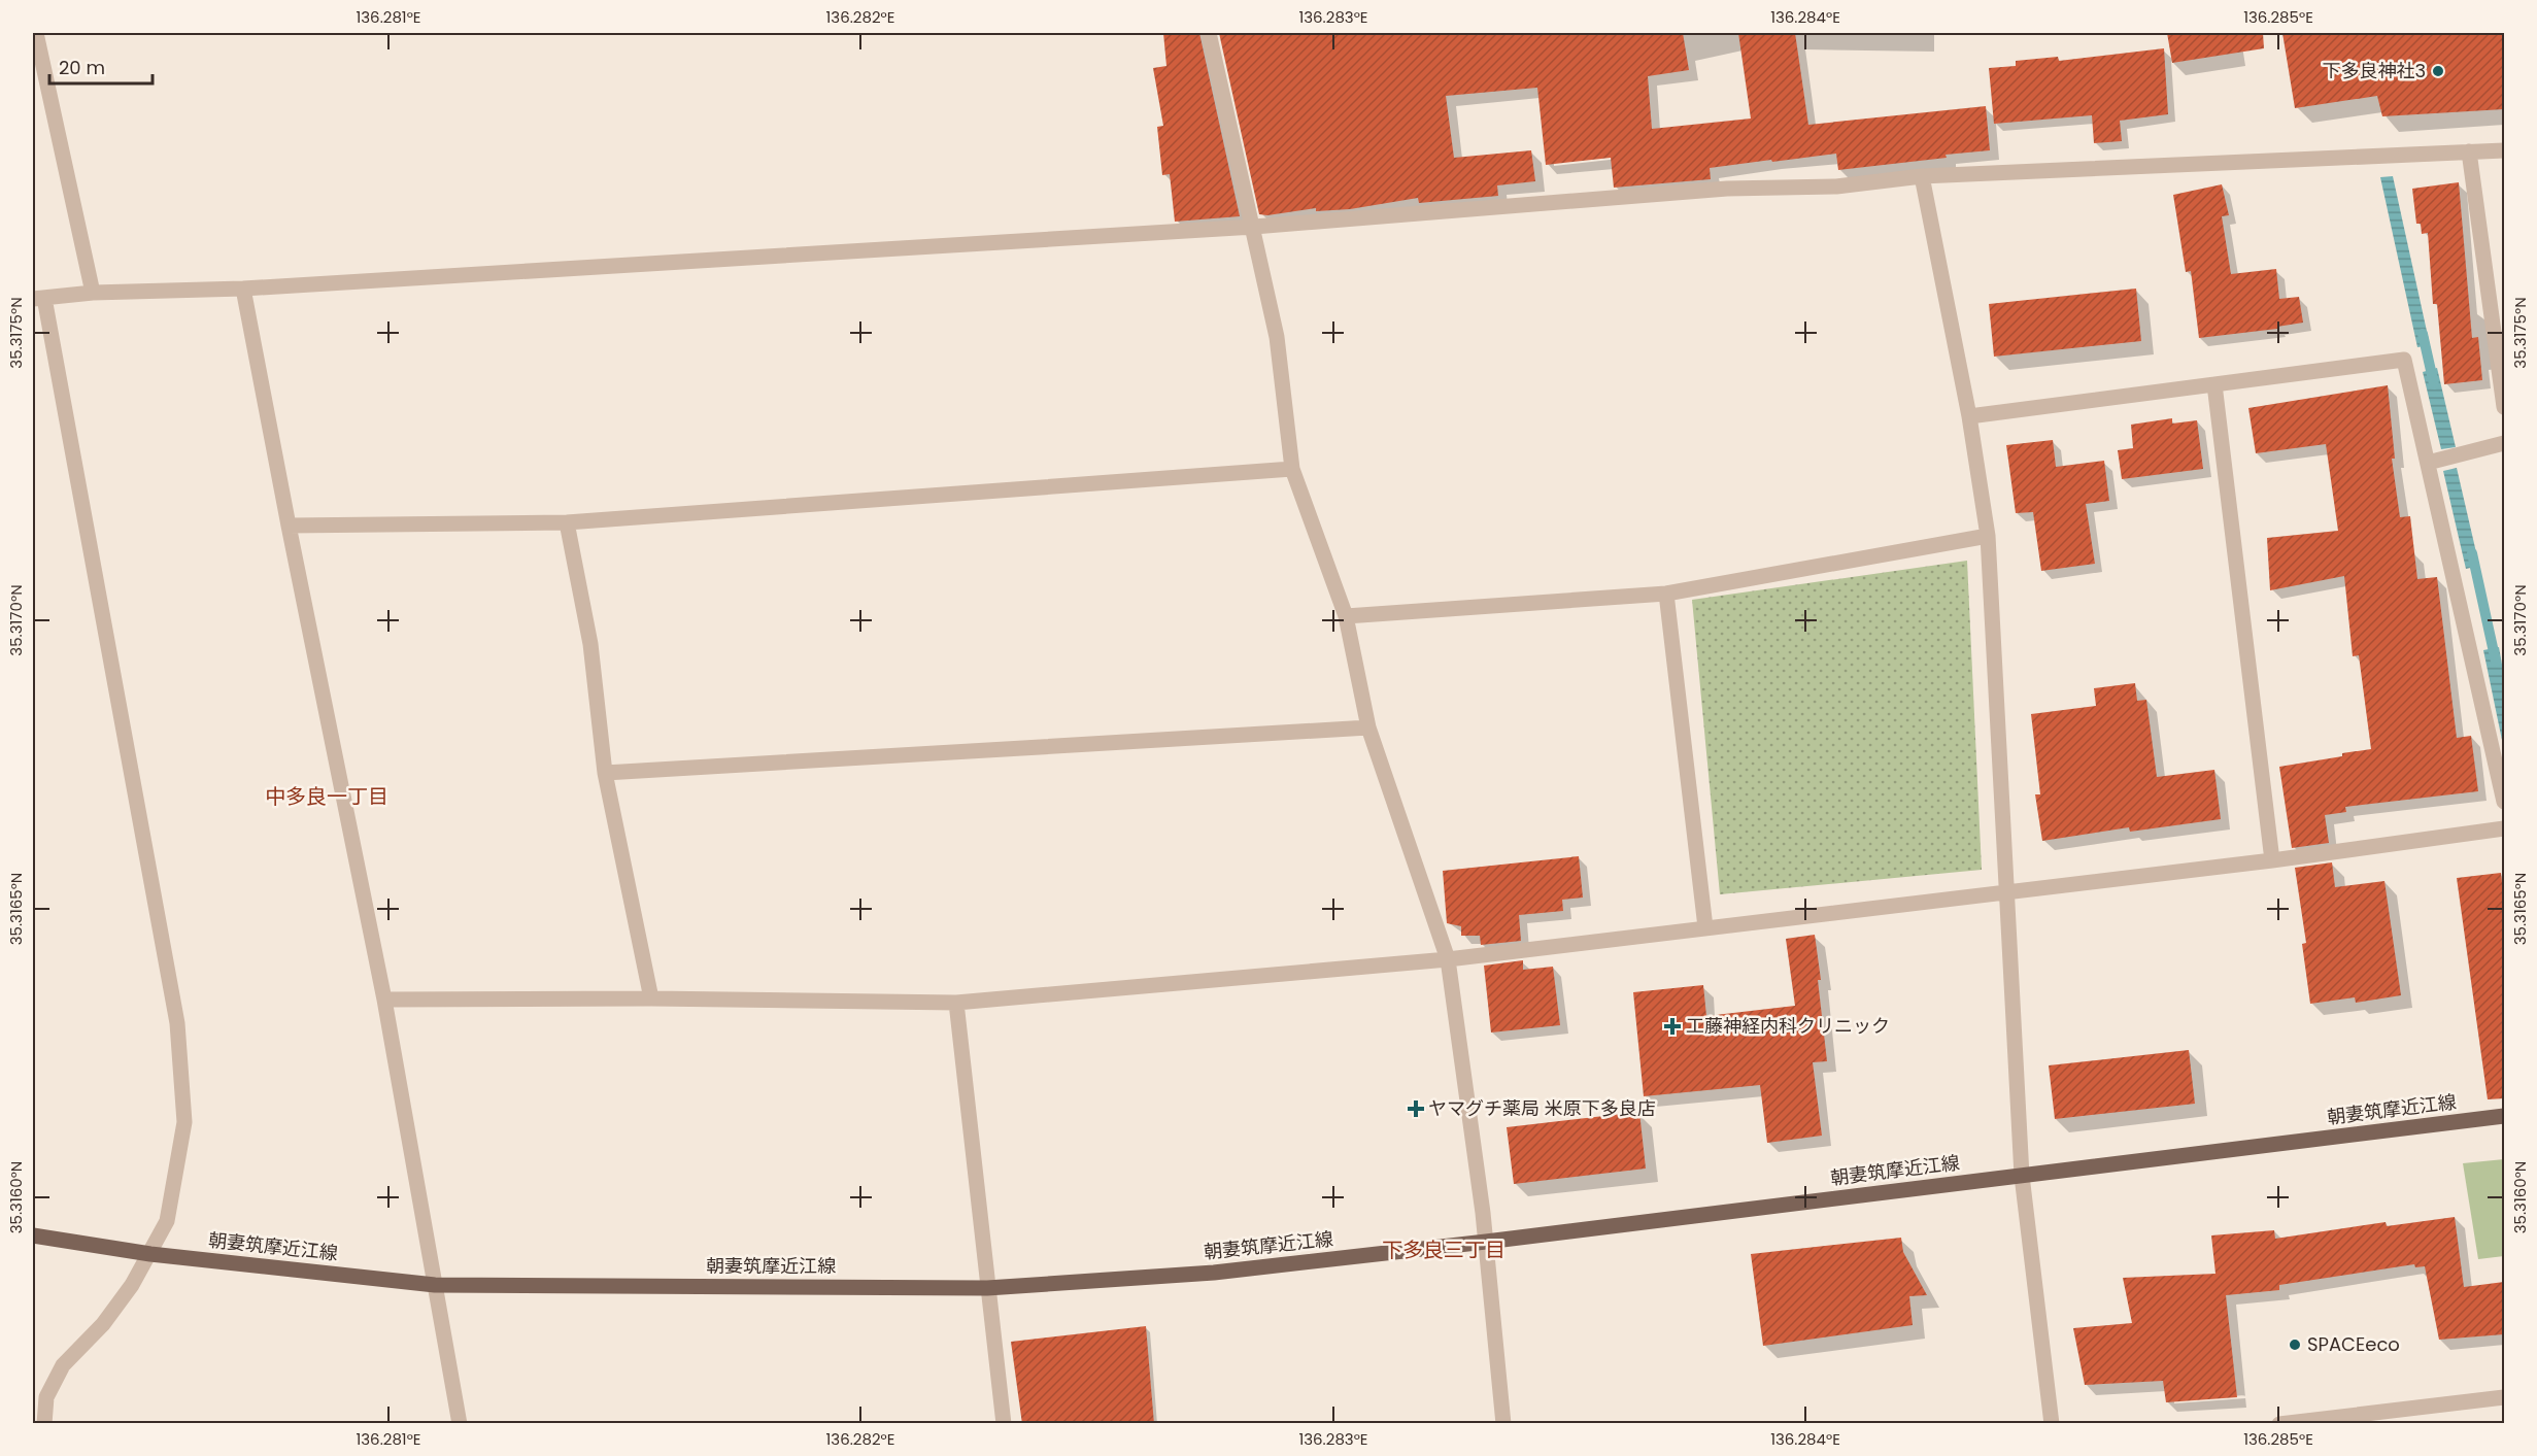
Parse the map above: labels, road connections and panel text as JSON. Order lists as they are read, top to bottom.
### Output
{
  "streets": {
    "main road": ["朝妻筑摩近江線"]
  },
  "districts": ["中多良一丁目", "下多良三丁目"],
  "places": {
    "other": ["下多良神社3", "SPACEeco"],
    "health": ["工藤神経内科クリニック", "ヤマグチ薬局 米原下多良店"]
  },
  "scale_bar": "20 m",
  "coordinates": [
    "136.281°E",
    "136.282°E",
    "136.283°E",
    "136.284°E",
    "136.285°E",
    "35.3175°N",
    "35.3170°N",
    "35.3165°N",
    "35.3160°N"
  ]
}
